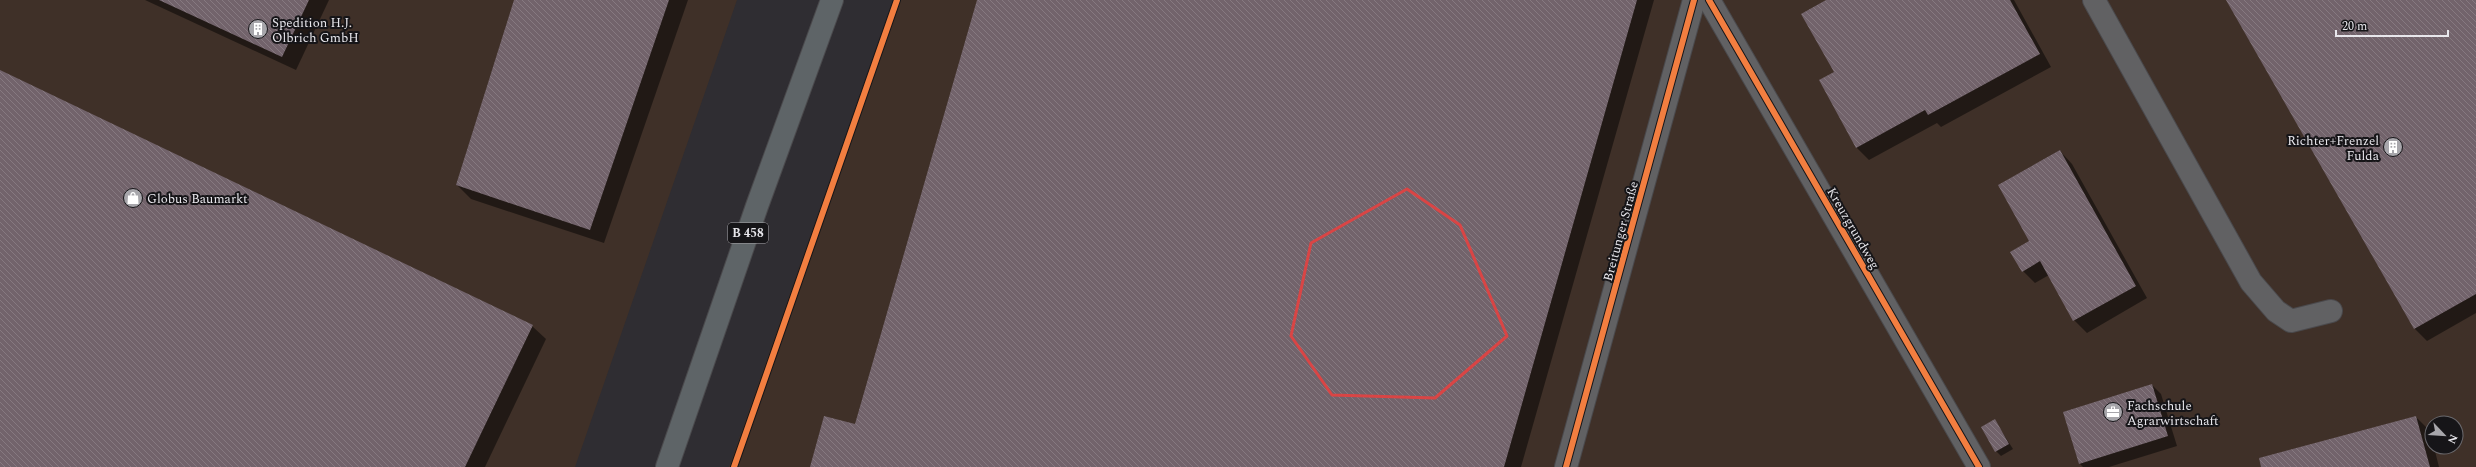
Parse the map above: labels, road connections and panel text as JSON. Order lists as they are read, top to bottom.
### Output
{
  "streets": {
    "main road": ["B 458"],
    "street": ["Kreuzgrundweg", "Breitunger Straße"]
  },
  "places": {
    "building": ["Spedition H.J. Olbrich GmbH", "Richter+Frenzel Fulda"],
    "shop": ["Globus Baumarkt"],
    "office": ["Fachschule Agrarwirtschaft"]
  },
  "scale_bar": "20 m",
  "north": "bottom right"
}
